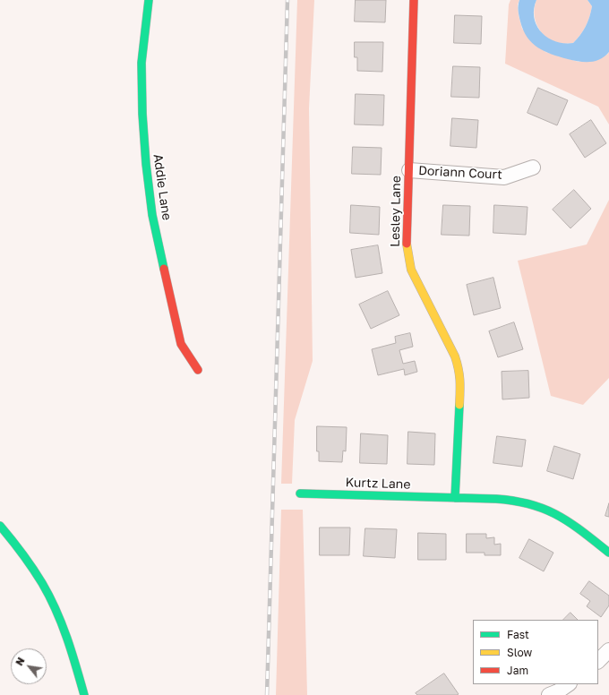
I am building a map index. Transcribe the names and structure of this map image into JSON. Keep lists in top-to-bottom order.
{
  "streets": {
    "street": [
      "Doriann Court",
      "Addie Lane",
      "Lesley Lane",
      "Kurtz Lane"
    ]
  },
  "crossings": [
    ["Doriann Court", "Lesley Lane"],
    ["Lesley Lane", "Kurtz Lane"]
  ],
  "legend": ["Fast", "Slow", "Jam"],
  "north": "top left"
}
